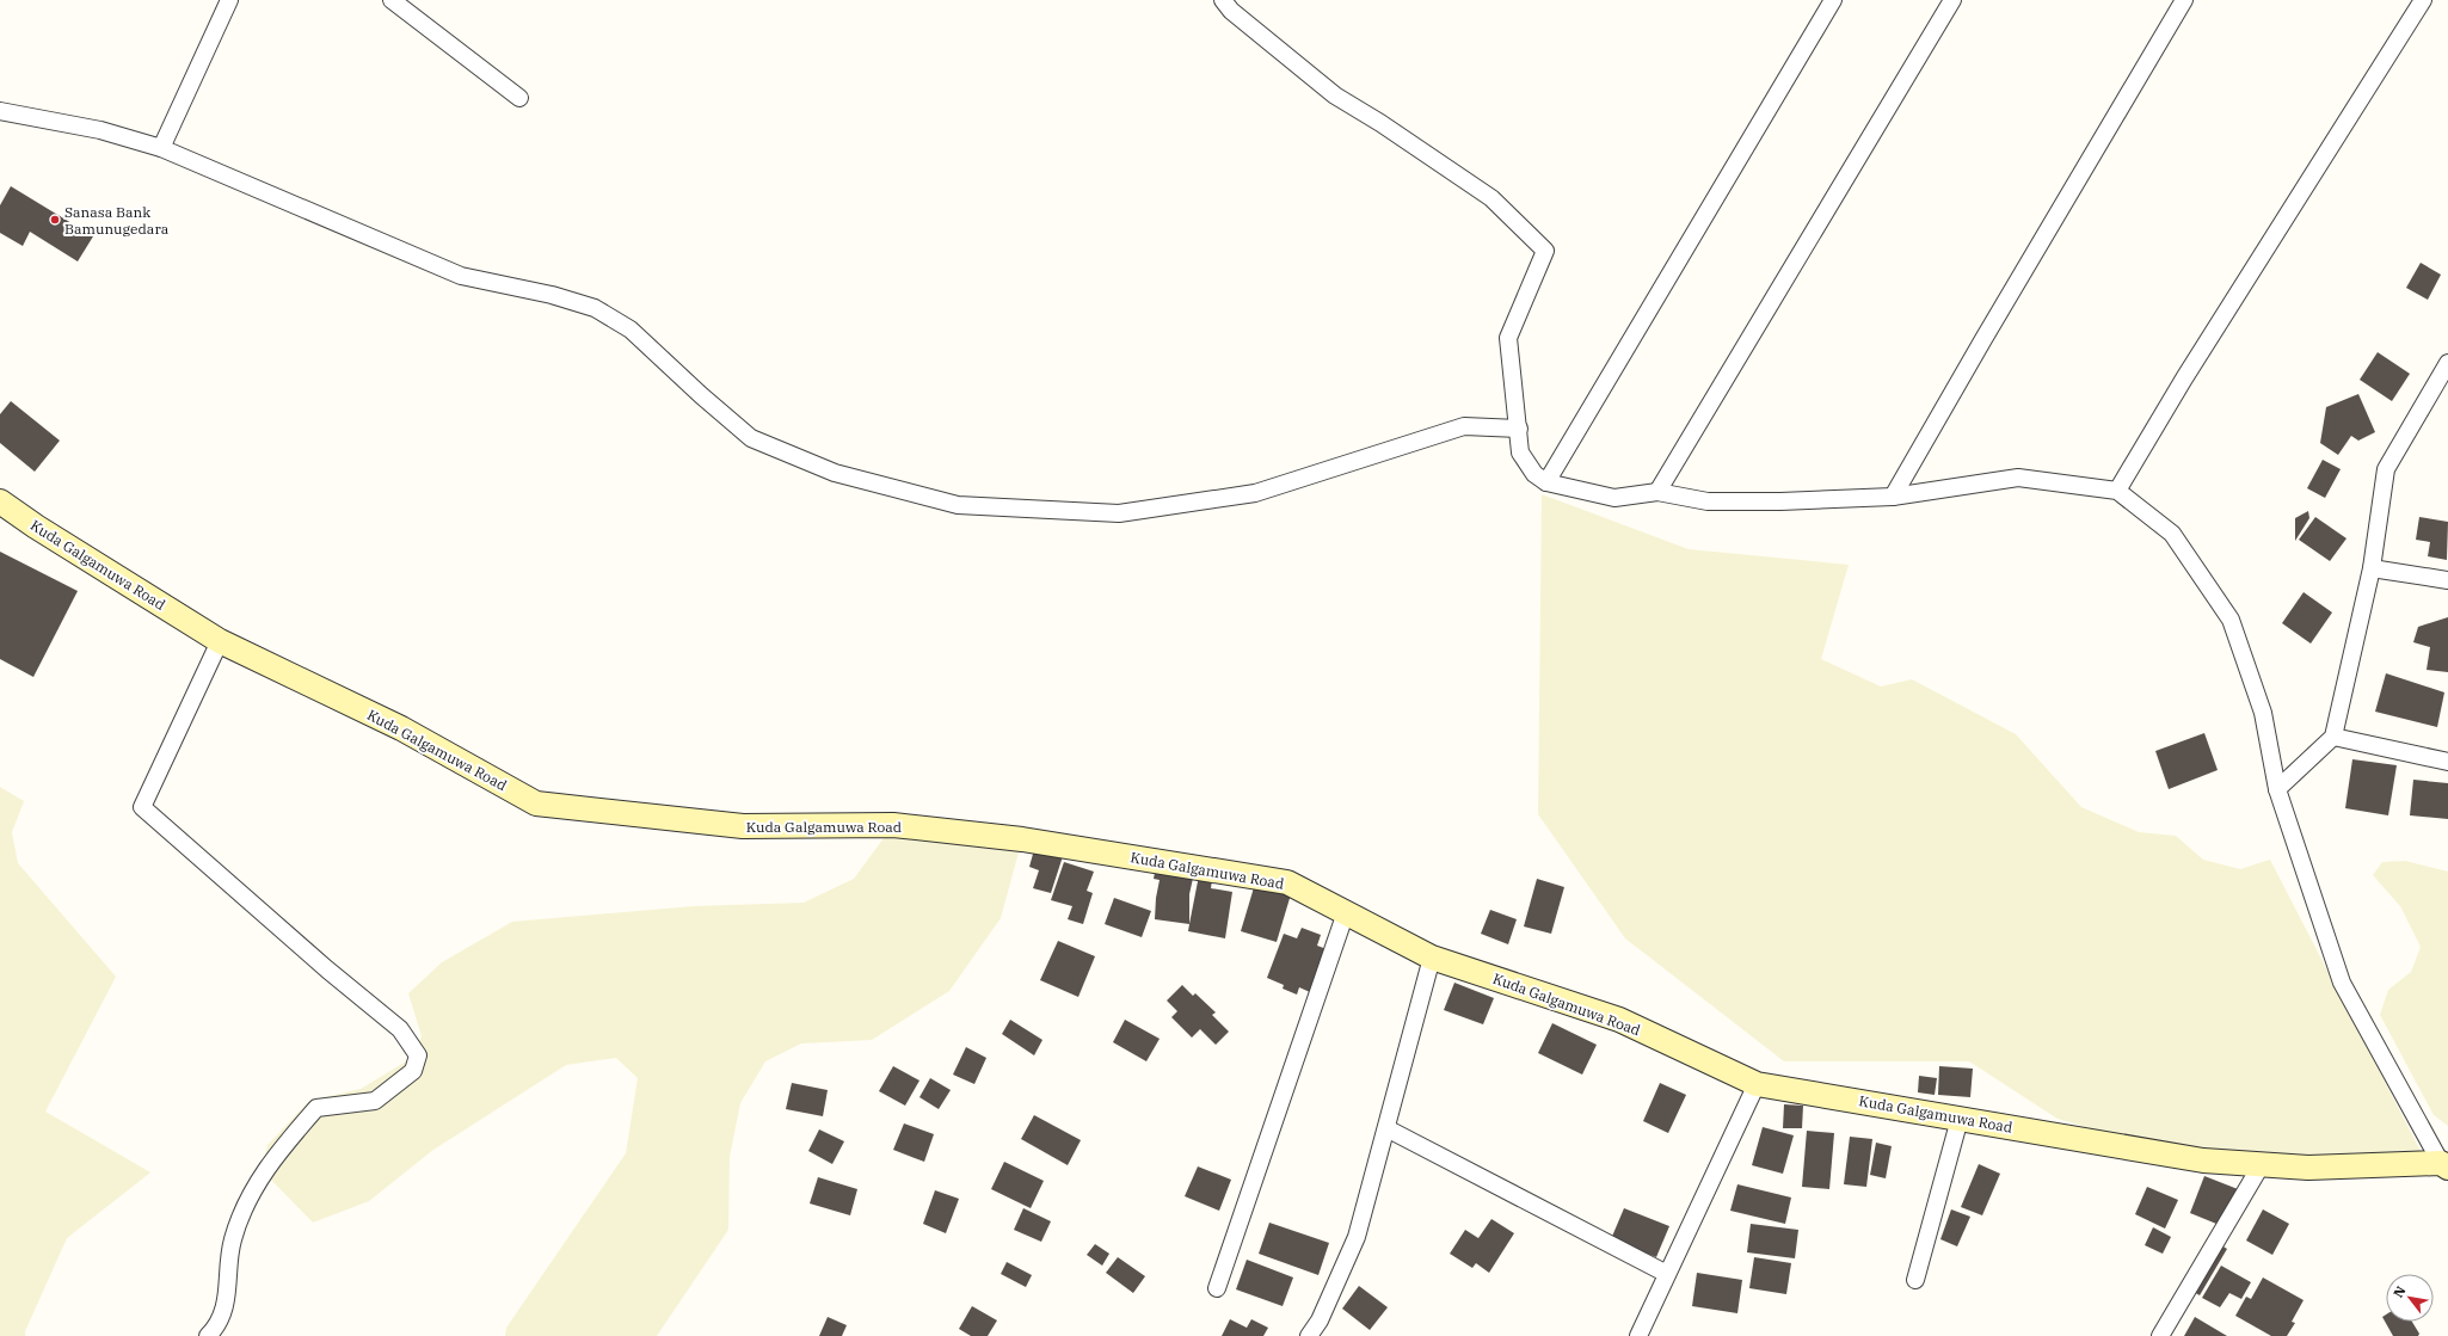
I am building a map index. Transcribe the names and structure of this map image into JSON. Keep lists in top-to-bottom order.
{
  "streets": {
    "street": ["Kuda Galgamuwa Road"]
  },
  "places": ["Sanasa Bank Bamunugedara"],
  "north": "top left"
}
